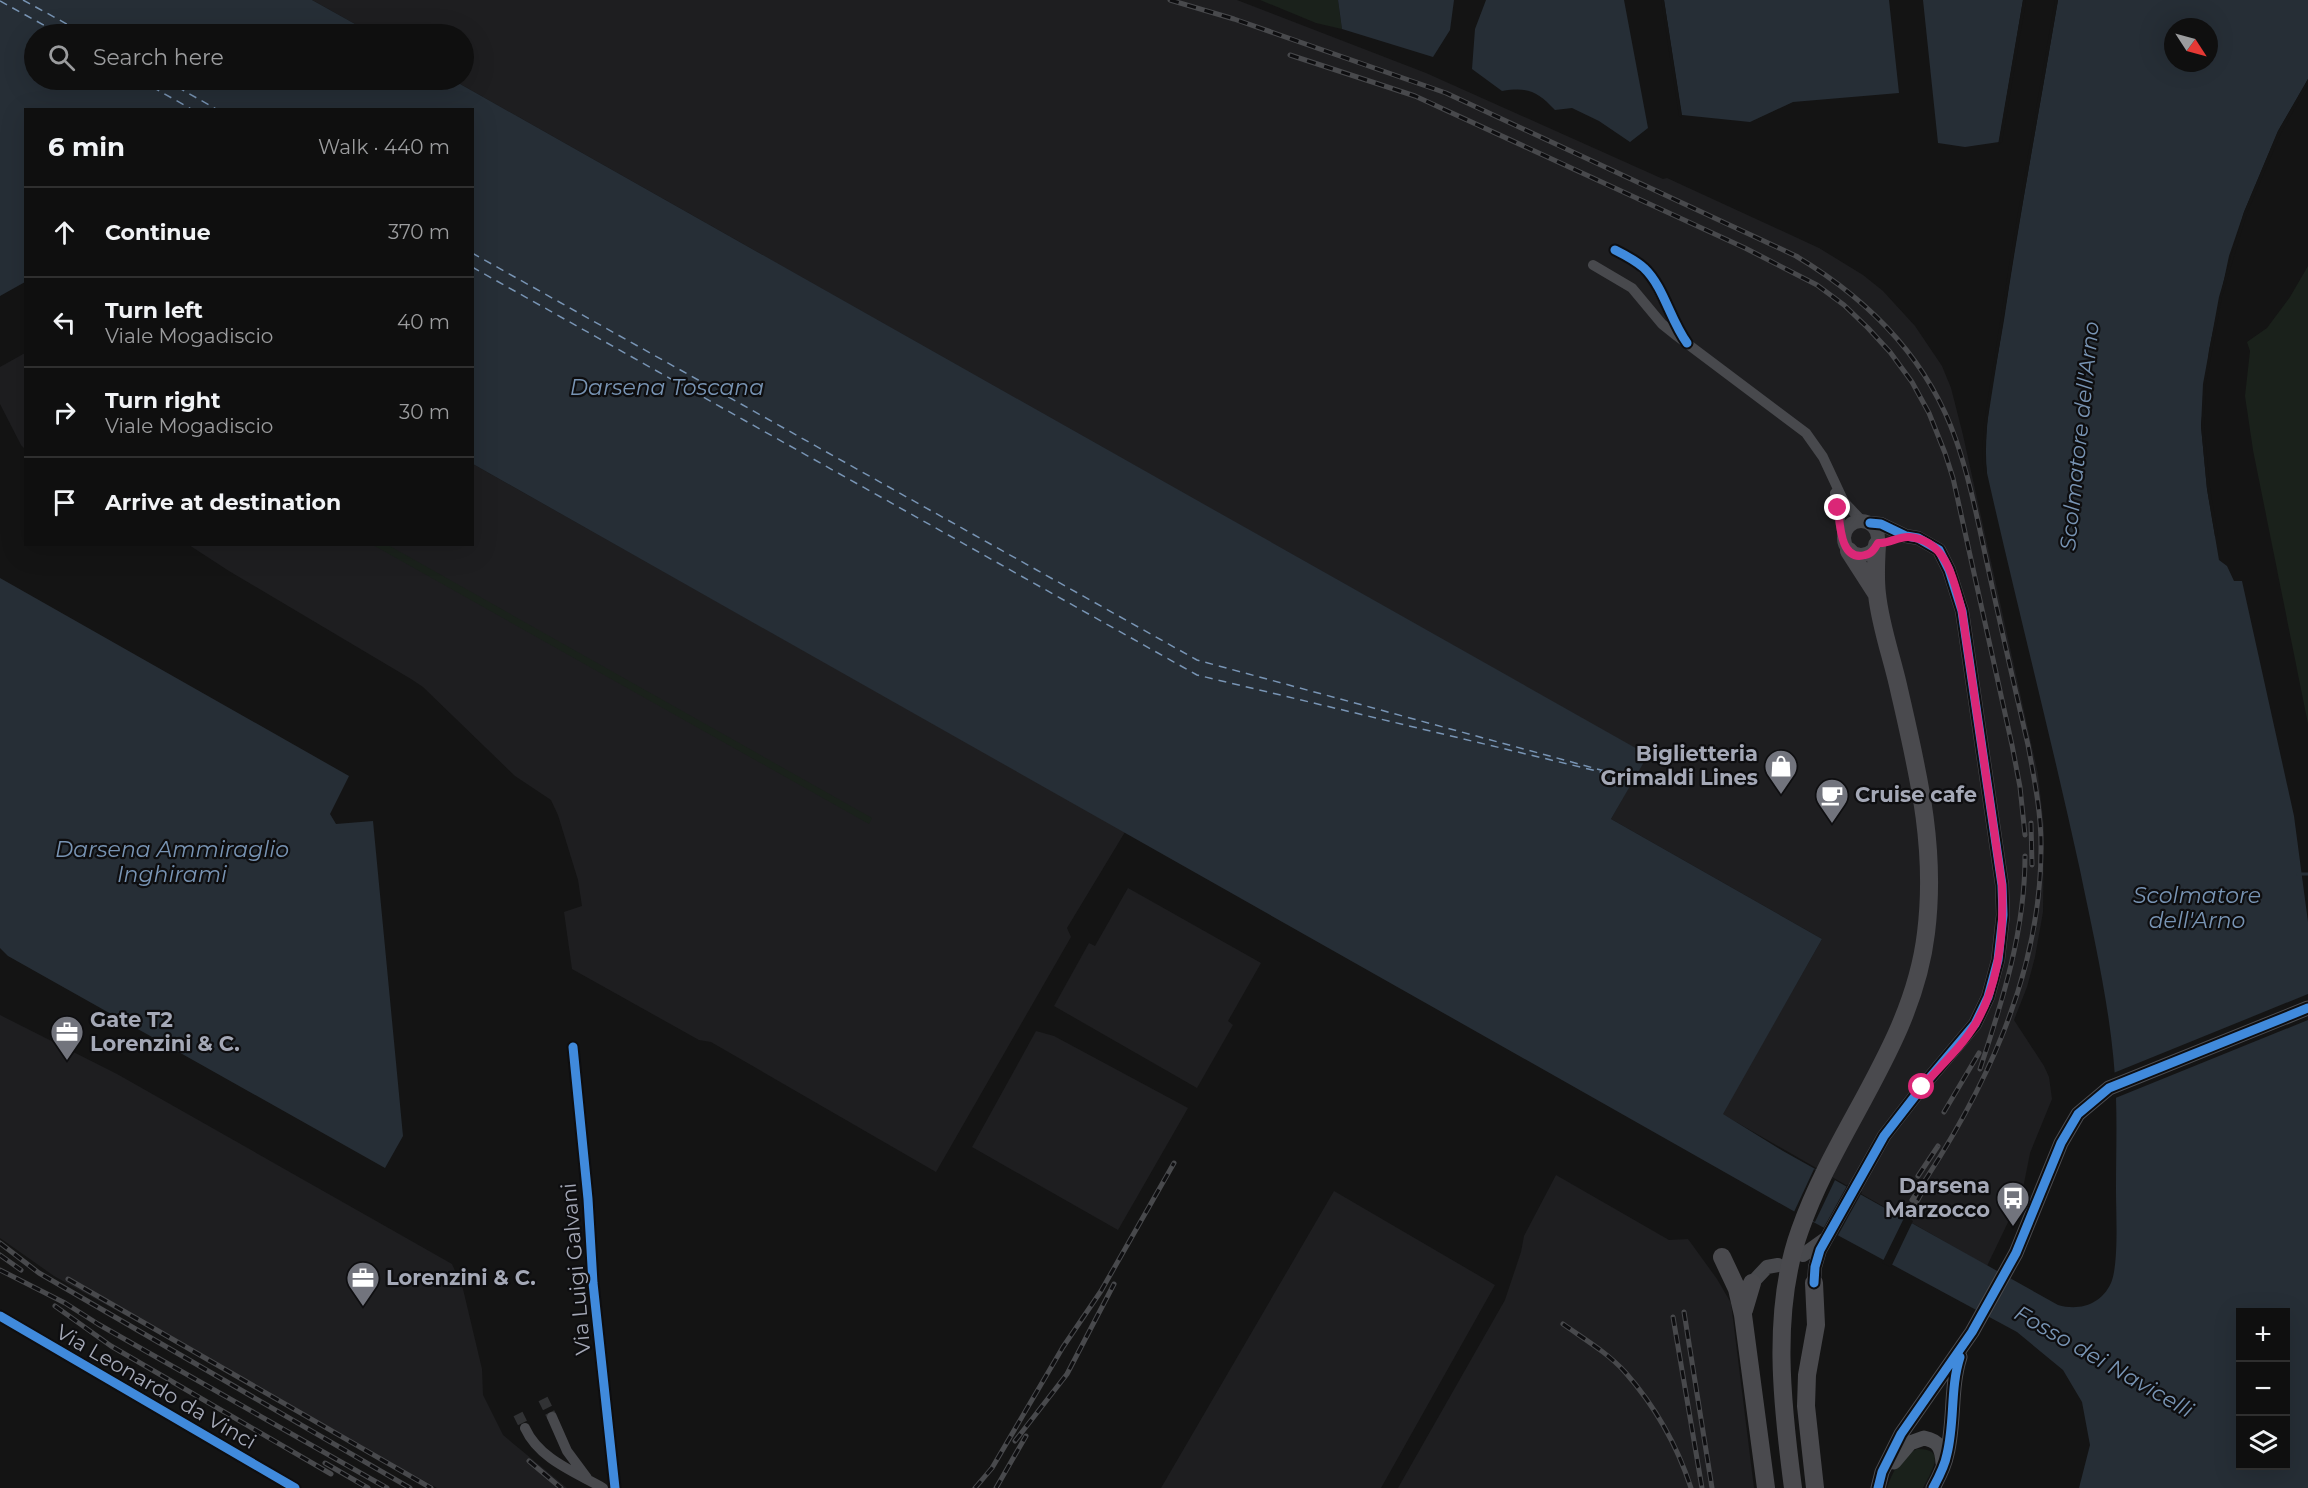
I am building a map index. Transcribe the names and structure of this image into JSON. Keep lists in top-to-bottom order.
{
  "streets": {
    "street": ["Via Luigi Galvani", "Via Leonardo da Vinci"]
  },
  "water": [
    "Darsena Toscana",
    "Scolmatore dell'Arno",
    "Darsena Ammiraglio Inghirami",
    "Fosso dei Navicelli"
  ],
  "places": {
    "shop": ["Biglietteria Grimaldi Lines"],
    "cafe": ["Cruise cafe"],
    "office": ["Gate T2 Lorenzini & C.", "Lorenzini & C."],
    "bus stop": ["Darsena Marzocco"]
  },
  "north": "bottom right",
  "page": {
    "search": "Search here",
    "heading": ["6 min", "Walk · 440 m"],
    "list": [
      ["Continue", "370 m"],
      ["Turn left", "Viale Mogadiscio", "40 m"],
      ["Turn right", "Viale Mogadiscio", "30 m"],
      "Arrive at destination"
    ],
    "map_buttons": ["+", "−"]
  }
}
